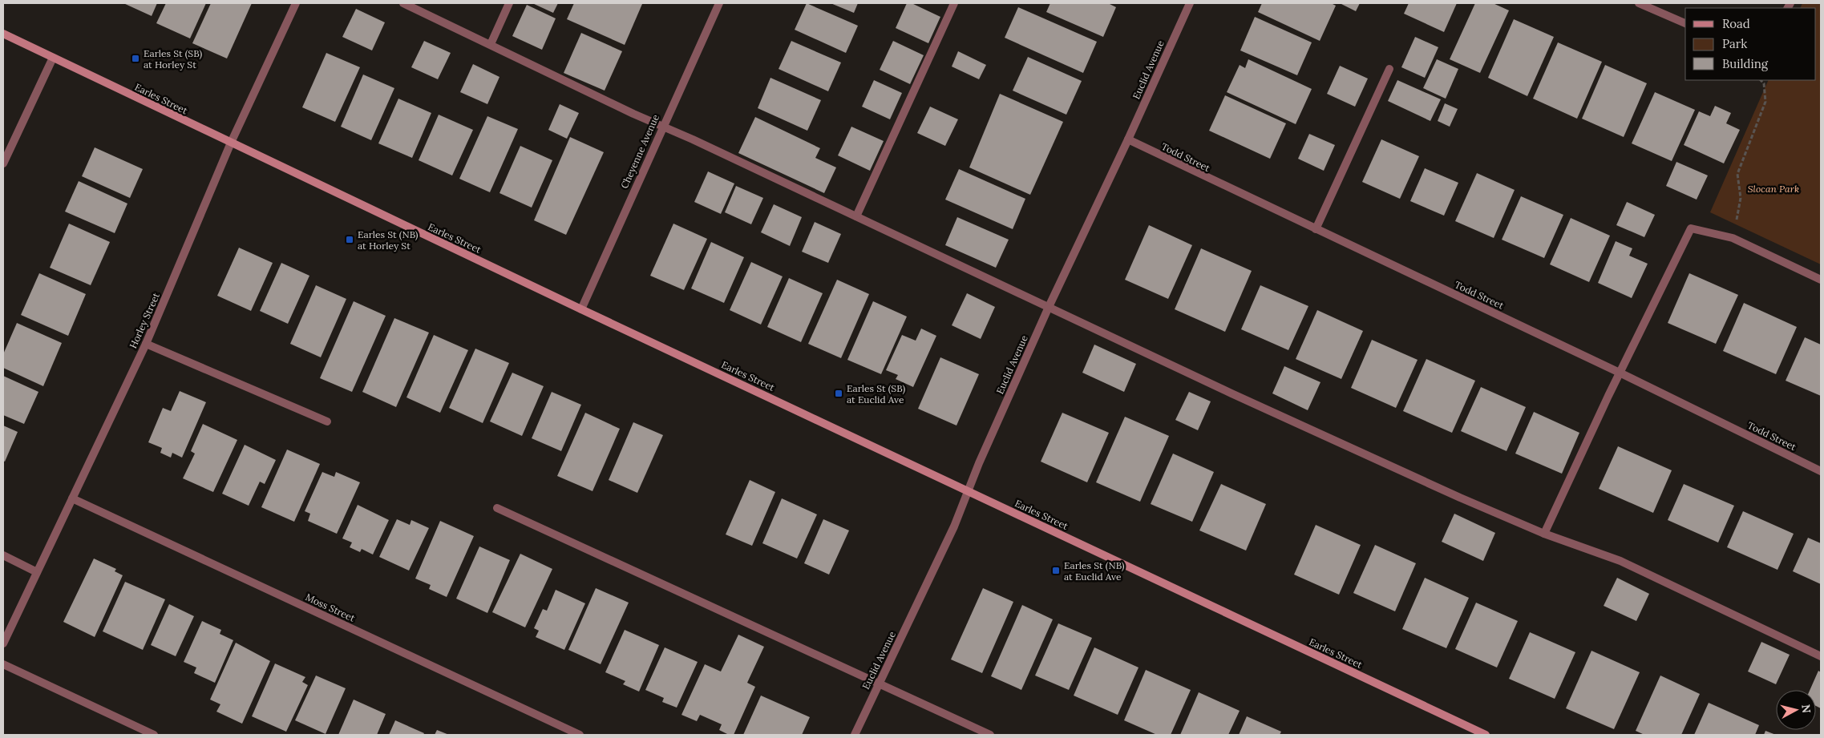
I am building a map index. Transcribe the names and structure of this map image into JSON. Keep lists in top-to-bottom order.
{
  "streets": {
    "street": [
      "Euclid Avenue",
      "Earles Street",
      "Cheyenne Avenue",
      "Todd Street",
      "Horley Street",
      "Moss Street"
    ]
  },
  "crossings": [
    ["Euclid Avenue", "Earles Street"],
    ["Euclid Avenue", "Todd Street"],
    ["Earles Street", "Cheyenne Avenue"],
    ["Earles Street", "Horley Street"],
    ["Horley Street", "Moss Street"]
  ],
  "parks": ["Slocan Park"],
  "places": {
    "transit": [
      "Earles St (SB) at Horley St",
      "Earles St (NB) at Horley St",
      "Earles St (SB) at Euclid Ave",
      "Earles St (NB) at Euclid Ave"
    ]
  },
  "legend": ["Road", "Park", "Building"],
  "north": "right"
}
